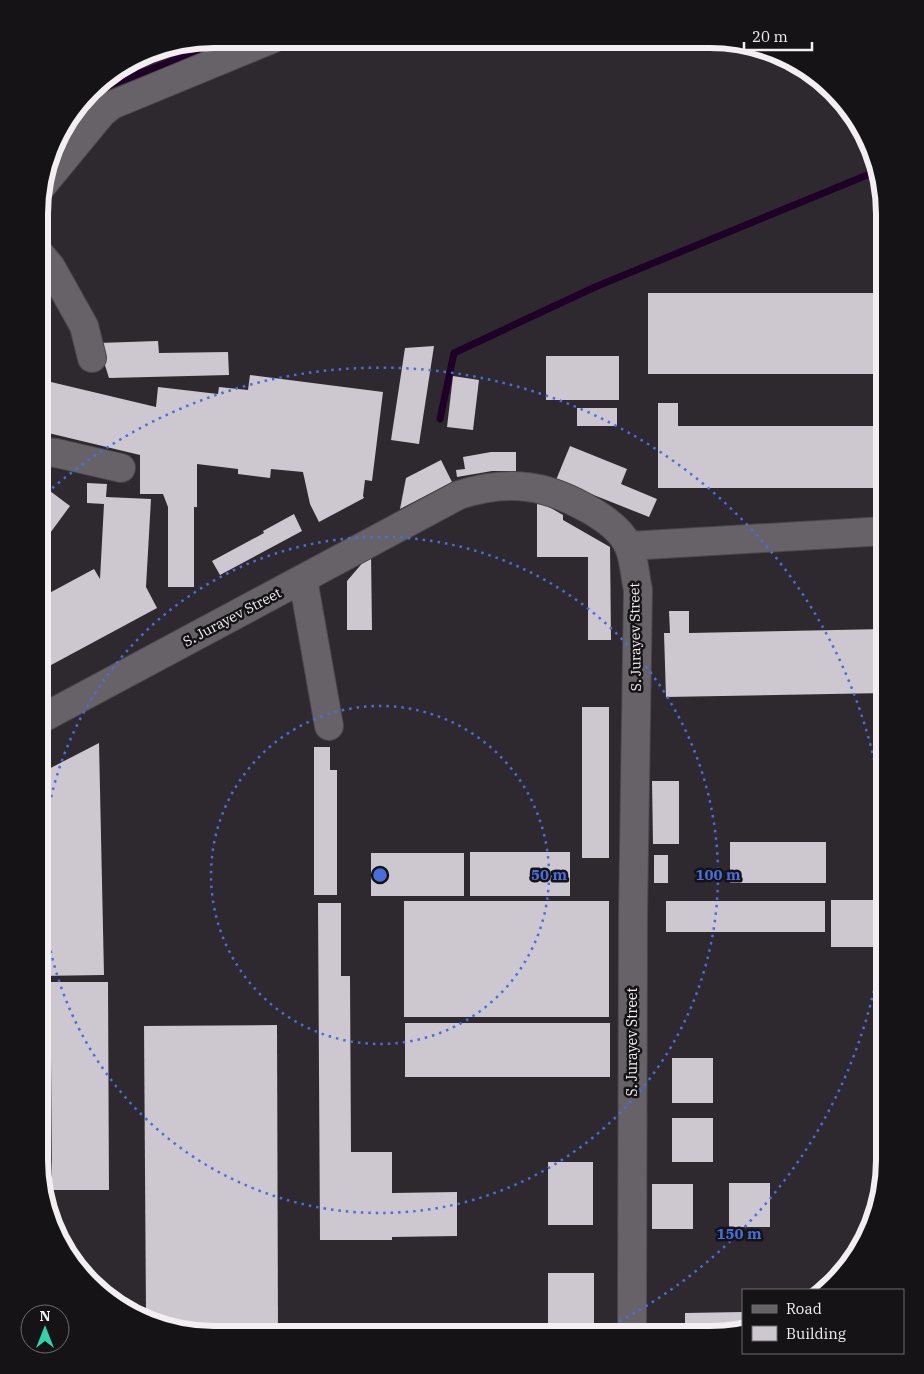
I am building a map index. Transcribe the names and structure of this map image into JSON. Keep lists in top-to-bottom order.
{
  "streets": {
    "street": ["S. Jurayev Street"]
  },
  "legend": ["Road", "Building"],
  "scale_bar": "20 m",
  "north": "top",
  "rings": ["50 m", "100 m", "150 m"]
}
